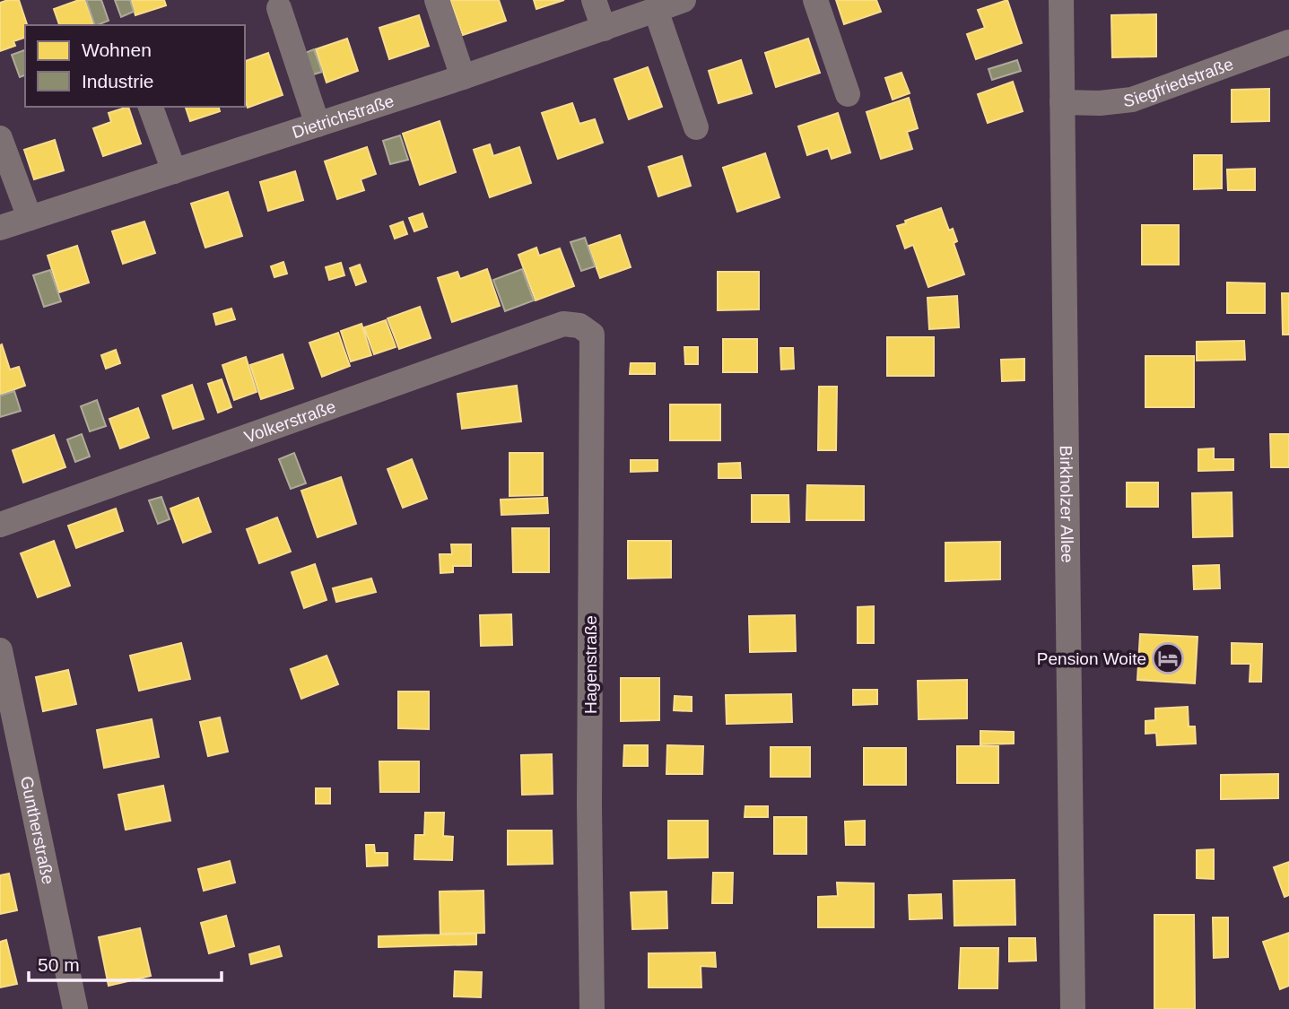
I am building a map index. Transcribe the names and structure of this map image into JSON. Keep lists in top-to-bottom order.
{
  "streets": {
    "street": [
      "Siegfriedstraße",
      "Dietrichstraße",
      "Volkerstraße",
      "Birkholzer Allee",
      "Hagenstraße",
      "Guntherstraße"
    ]
  },
  "crossings": [
    ["Siegfriedstraße", "Birkholzer Allee"],
    ["Volkerstraße", "Hagenstraße"]
  ],
  "places": {
    "hotel": ["Pension Woite"]
  },
  "legend": ["Wohnen", "Industrie"],
  "scale_bar": "50 m"
}
